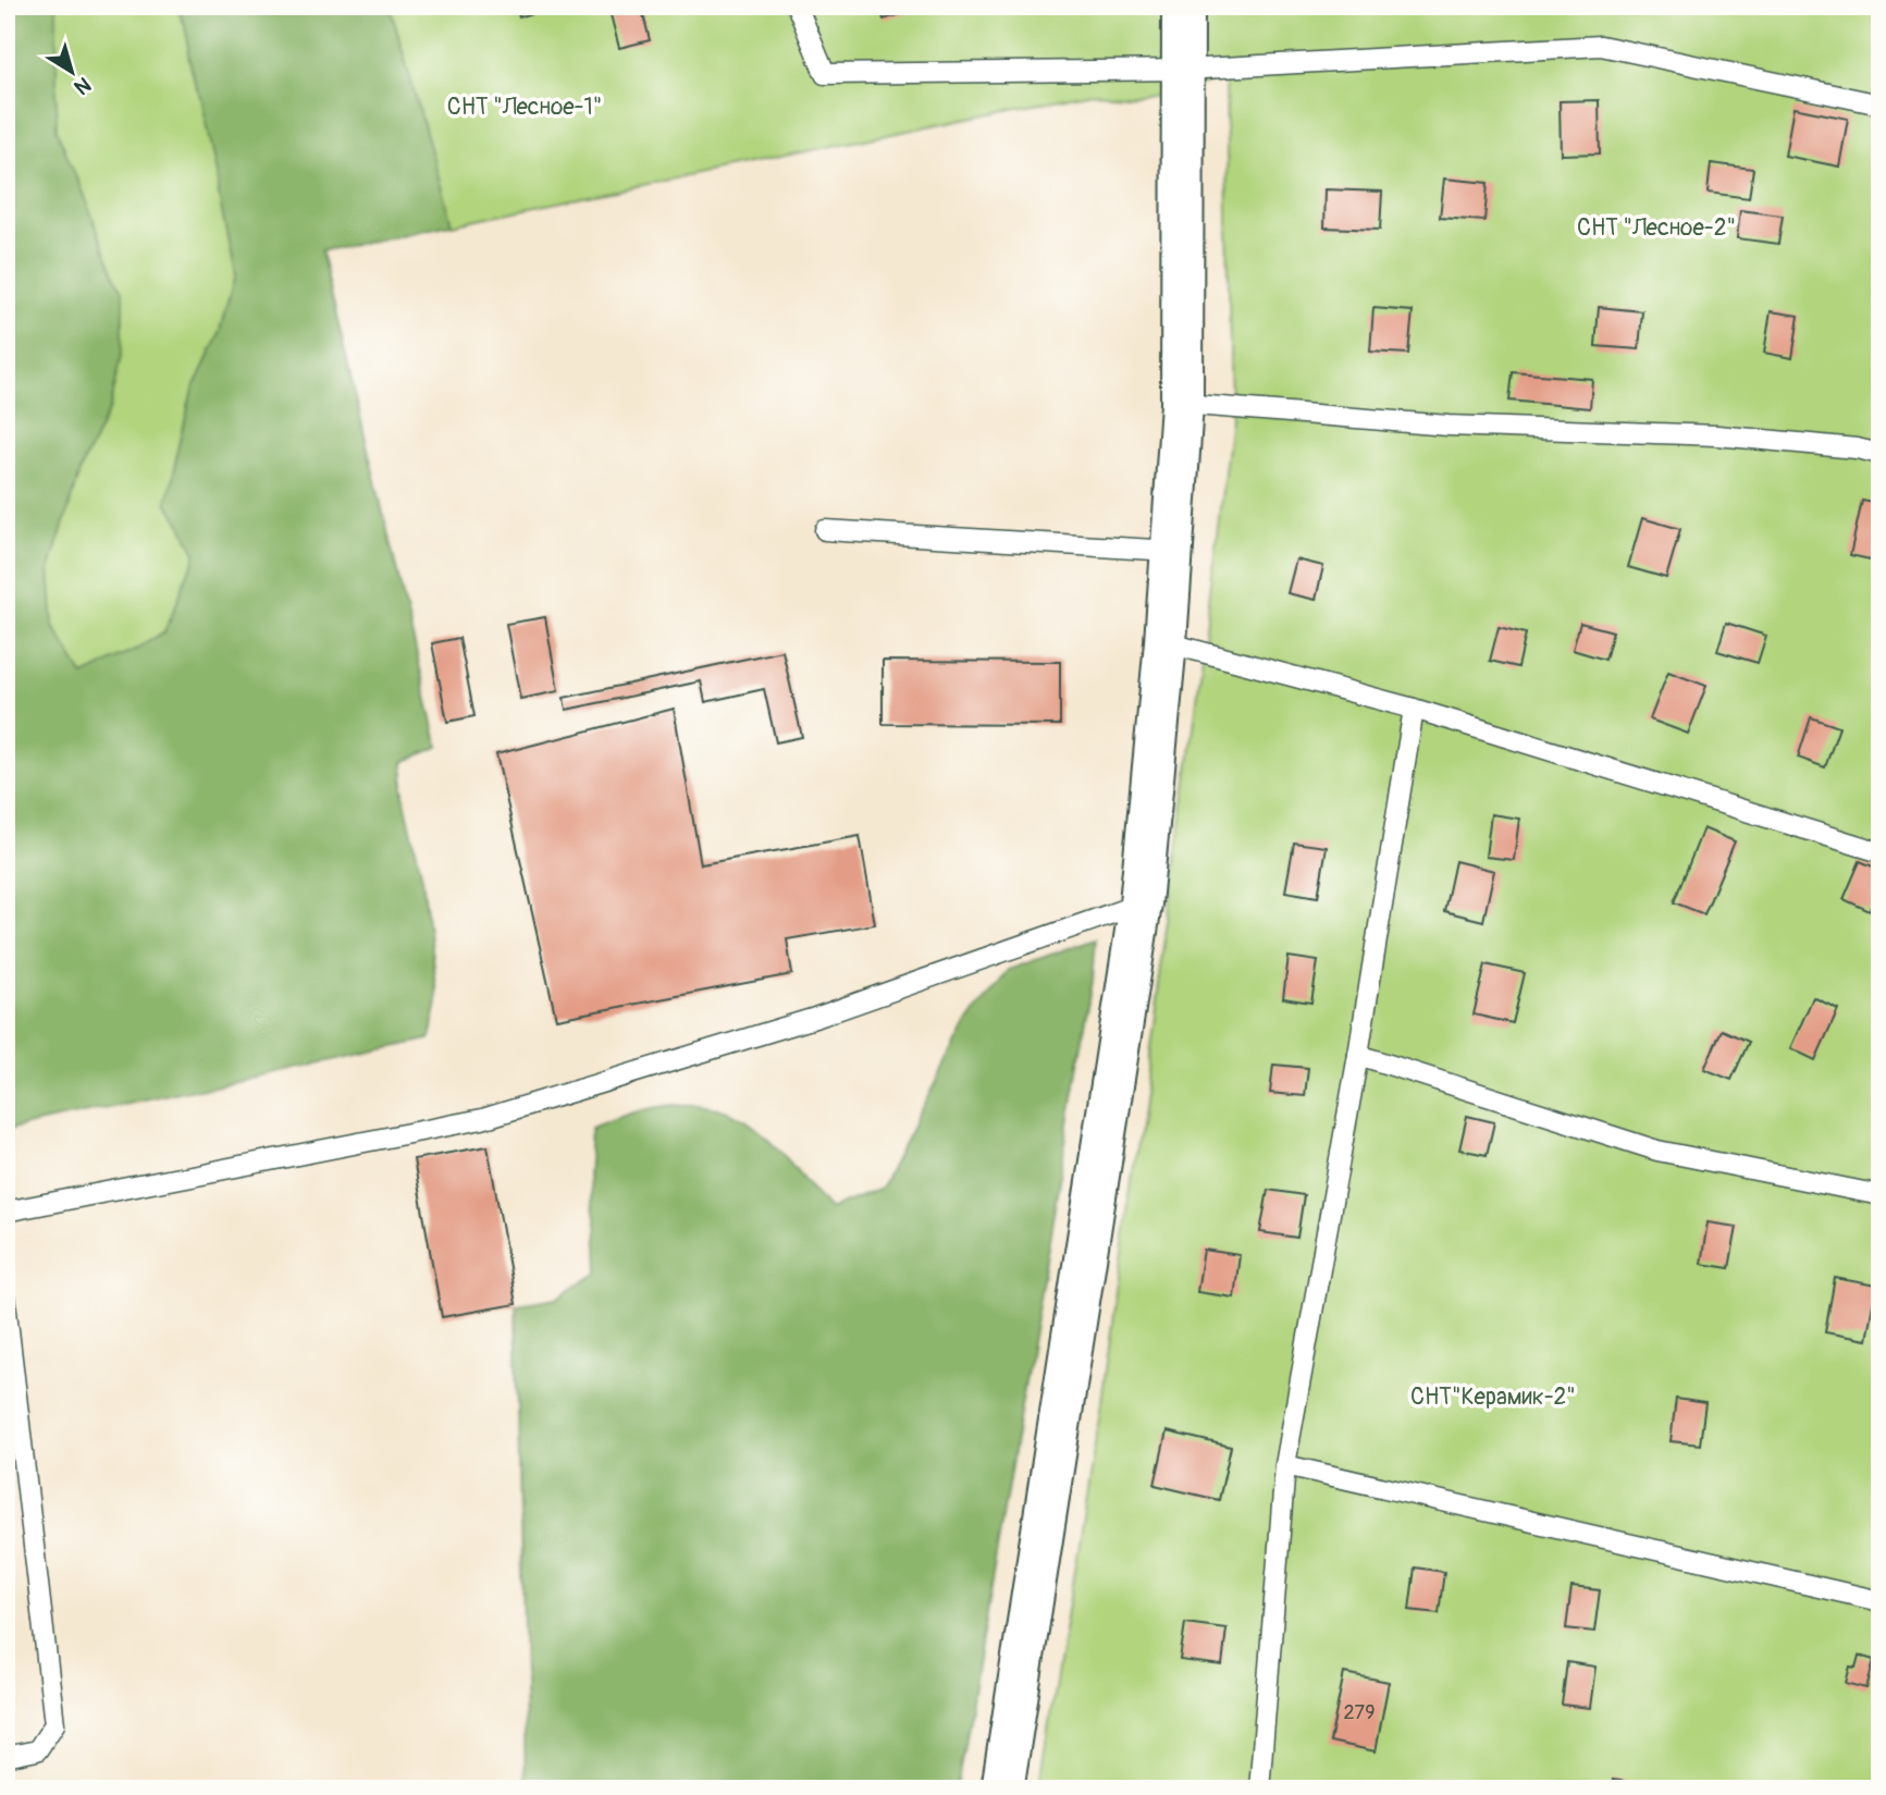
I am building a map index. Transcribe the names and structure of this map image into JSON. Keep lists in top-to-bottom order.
{
  "parks": ["СНТ \"Лесное-1\"", "СНТ \"Лесное-2\"", "СНТ\"Керамик-2\""],
  "house_numbers": ["279"],
  "north": "bottom right"
}
